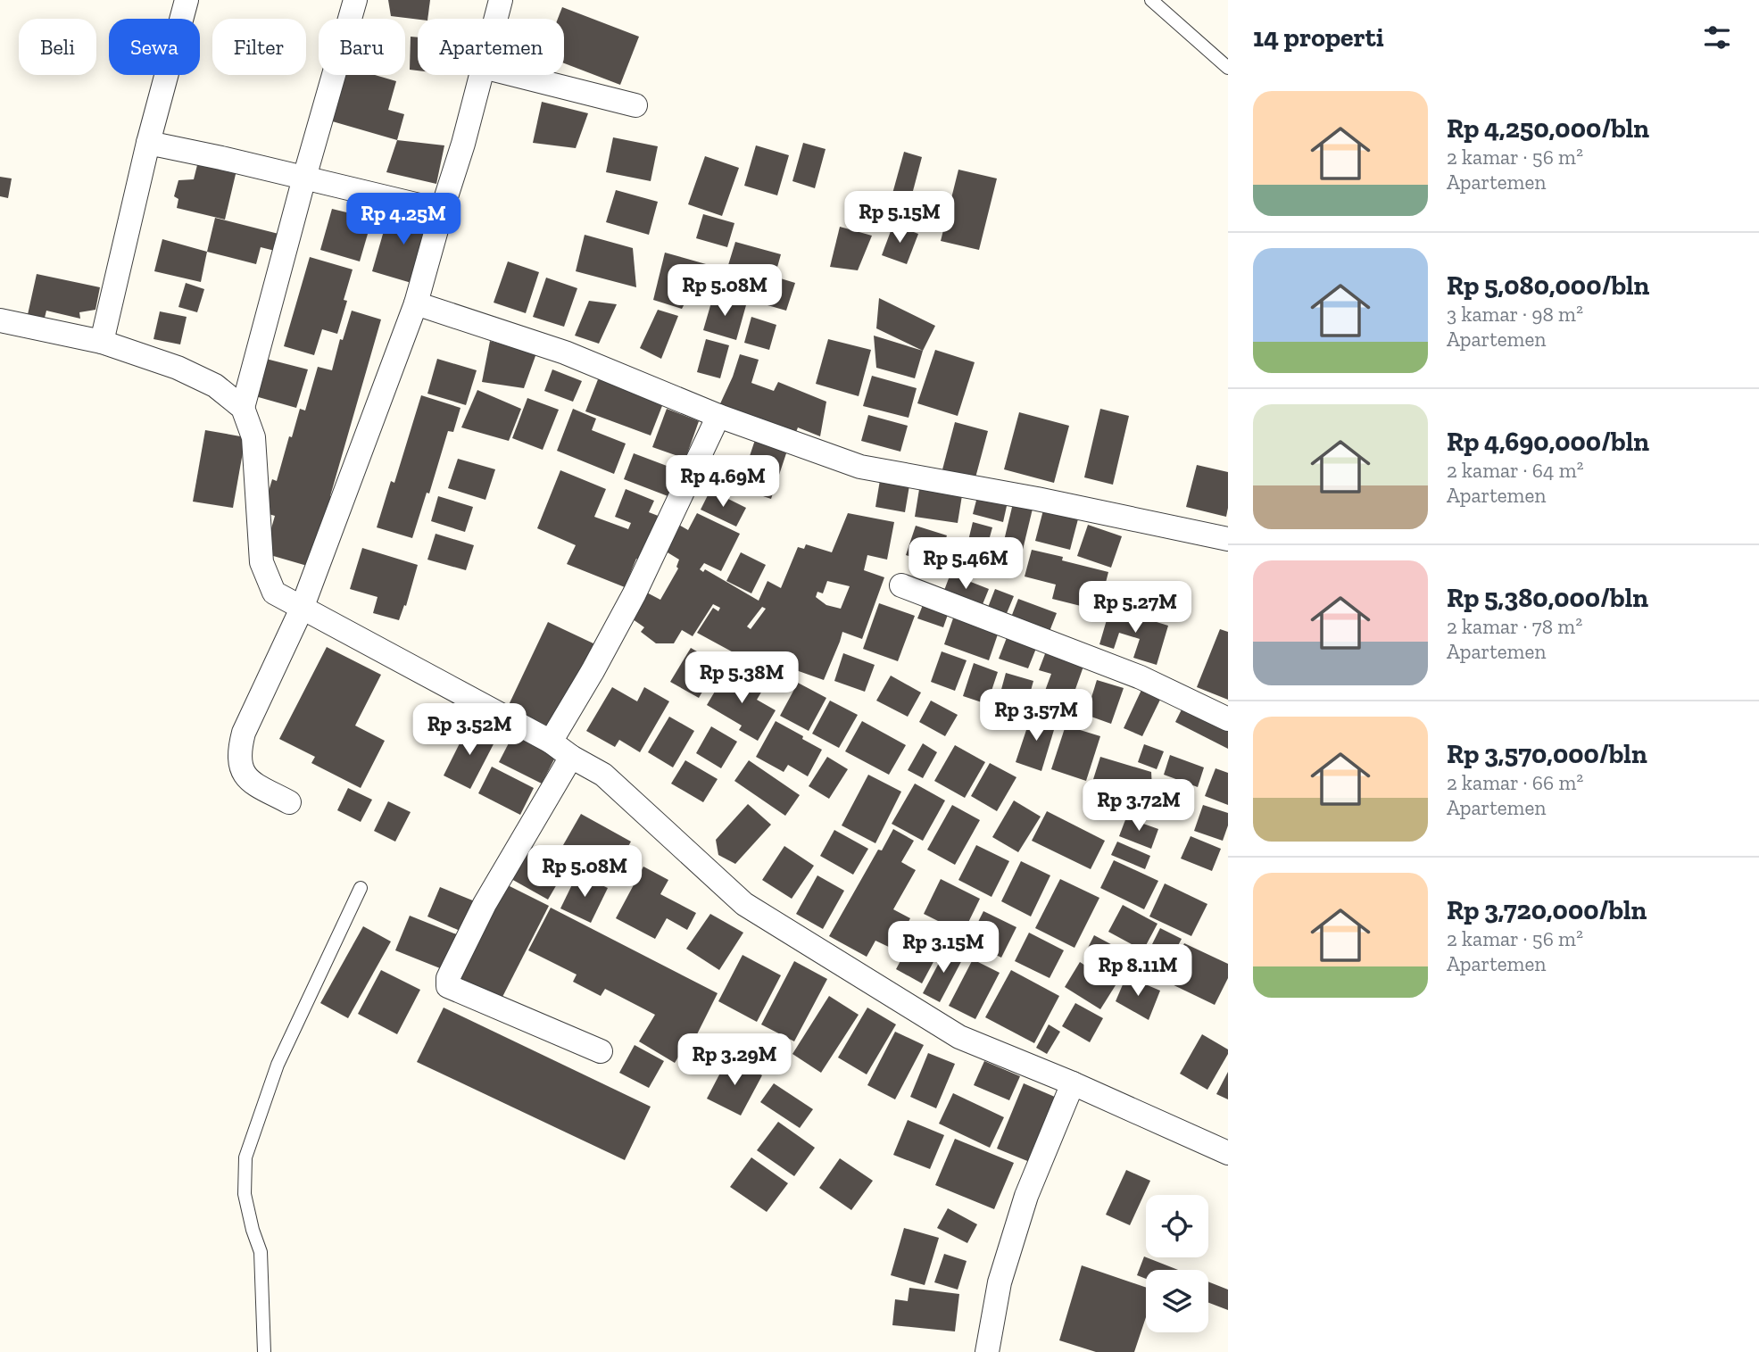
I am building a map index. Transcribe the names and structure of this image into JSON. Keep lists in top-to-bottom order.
{
  "page": {
    "heading": "14 properti",
    "chip": [
      "Beli",
      "Sewa",
      "Filter",
      "Baru",
      "Apartemen"
    ],
    "list": [
      {
        "name": "Rp 4,250,000/bln",
        "note": "2 kamar · 56 m² · Apartemen"
      },
      {
        "name": "Rp 5,080,000/bln",
        "note": "3 kamar · 98 m² · Apartemen"
      },
      {
        "name": "Rp 4,690,000/bln",
        "note": "2 kamar · 64 m² · Apartemen"
      },
      {
        "name": "Rp 5,380,000/bln",
        "note": "2 kamar · 78 m² · Apartemen"
      },
      {
        "name": "Rp 3,570,000/bln",
        "note": "2 kamar · 66 m² · Apartemen"
      },
      {
        "name": "Rp 3,720,000/bln",
        "note": "2 kamar · 56 m² · Apartemen"
      }
    ],
    "price": [
      "Rp 5.15M",
      "Rp 4.25M",
      "Rp 5.08M",
      "Rp 4.69M",
      "Rp 5.46M",
      "Rp 5.27M",
      "Rp 5.38M",
      "Rp 3.57M",
      "Rp 3.52M",
      "Rp 3.72M",
      "Rp 5.08M",
      "Rp 3.15M",
      "Rp 8.11M",
      "Rp 3.29M"
    ]
  }
}
